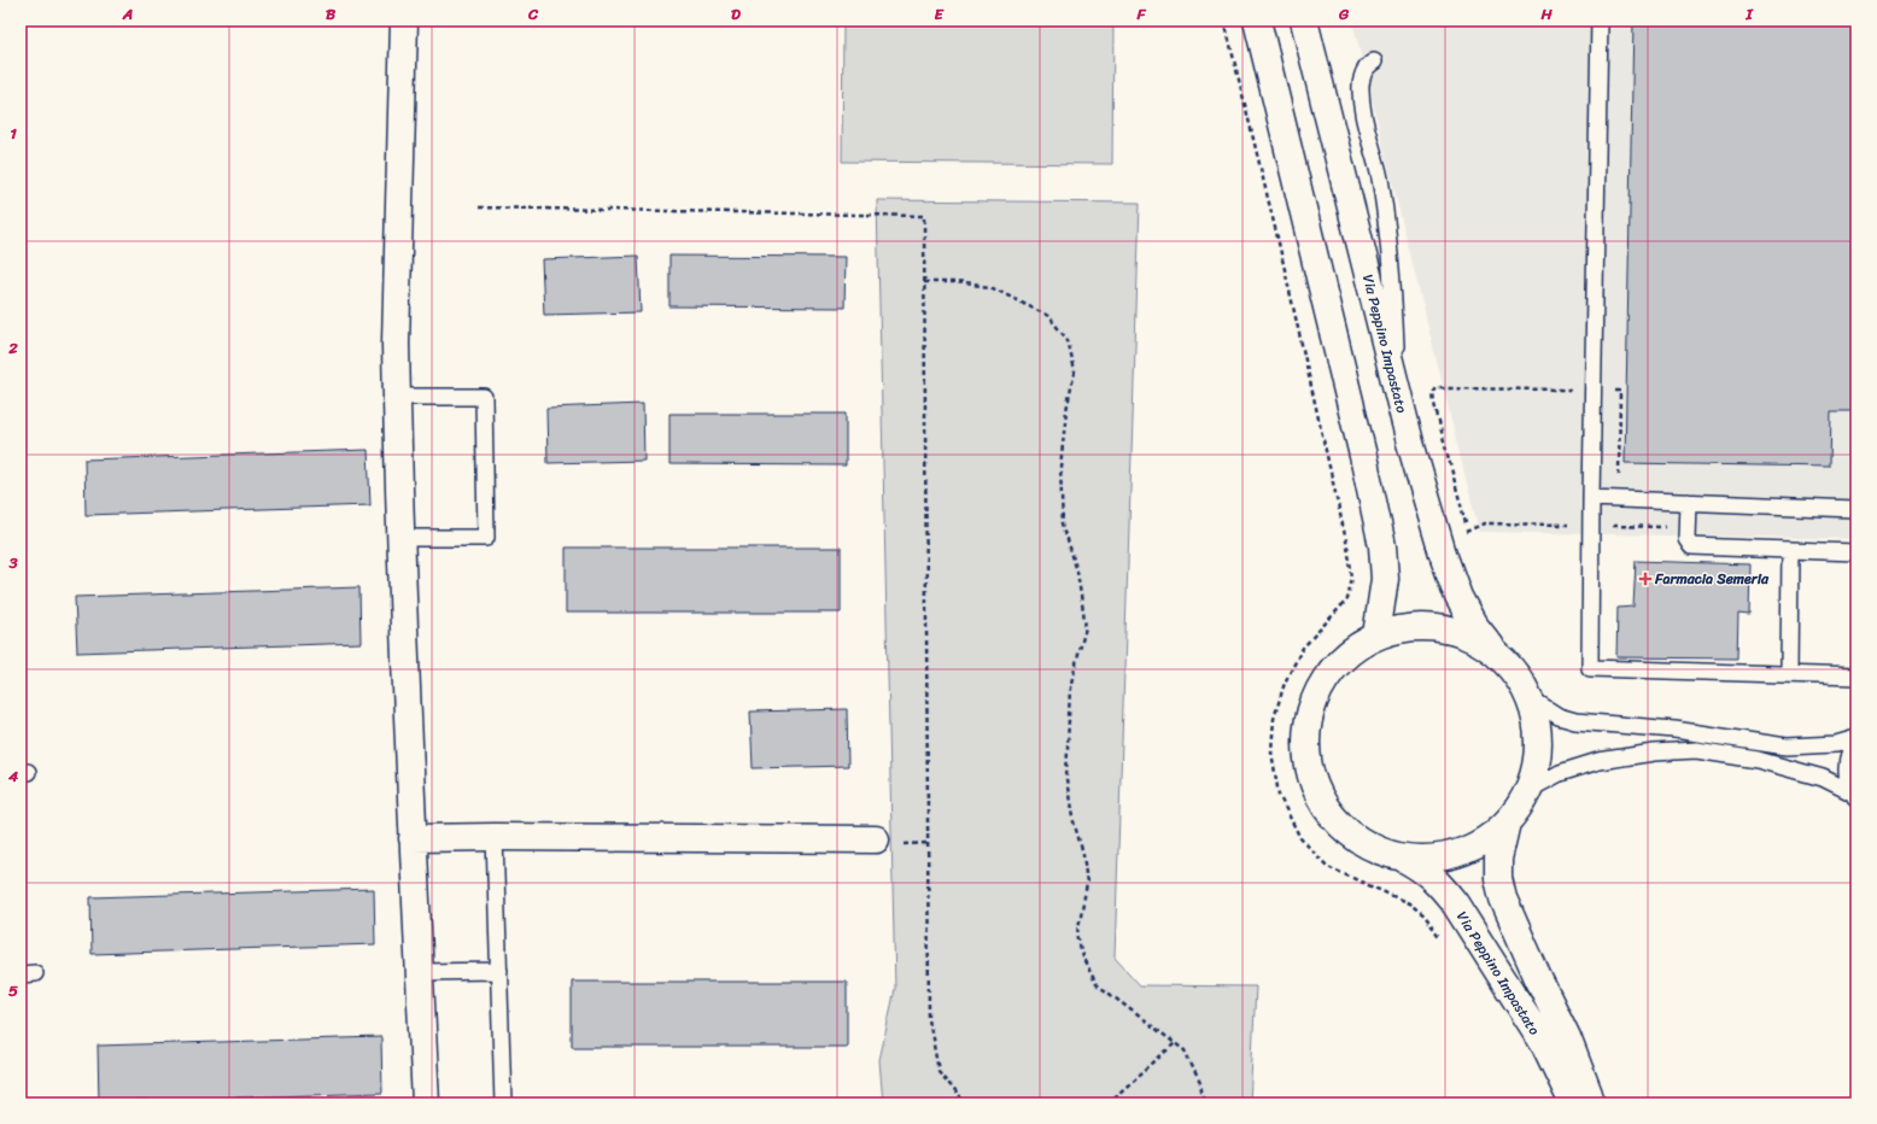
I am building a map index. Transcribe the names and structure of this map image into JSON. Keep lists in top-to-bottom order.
{
  "streets": {
    "street": ["Via Peppino Impastato"]
  },
  "places": {
    "health": ["Farmacia Semeria"]
  },
  "grid": {
    "columns": [
      "A",
      "B",
      "C",
      "D",
      "E",
      "F",
      "G",
      "H",
      "I"
    ],
    "rows": [
      "1",
      "2",
      "3",
      "4",
      "5"
    ]
  }
}
